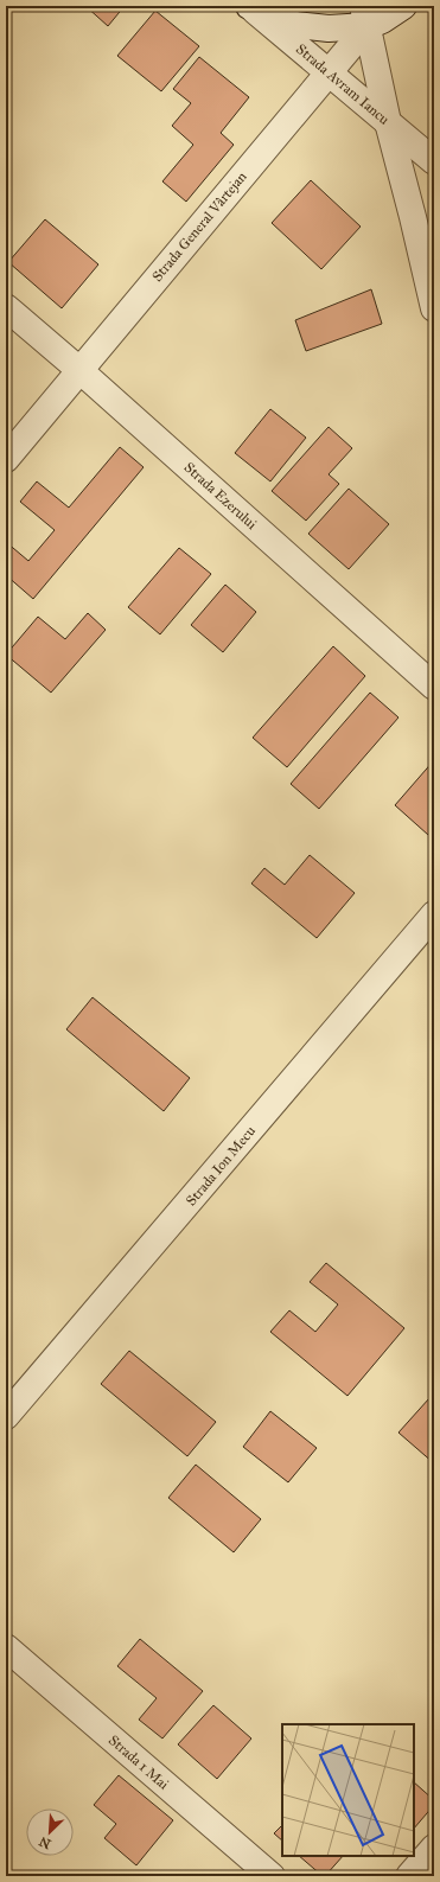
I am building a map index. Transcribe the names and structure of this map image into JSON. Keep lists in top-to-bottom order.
{
  "streets": {
    "street": [
      "Strada Avram Iancu",
      "Strada General Vârtejan",
      "Strada Ezerului",
      "Strada Ion Mecu",
      "Strada 1 Mai"
    ]
  },
  "crossings": [
    ["Strada Avram Iancu", "Strada General Vârtejan"],
    ["Strada General Vârtejan", "Strada Ezerului"]
  ],
  "north": "bottom left"
}
